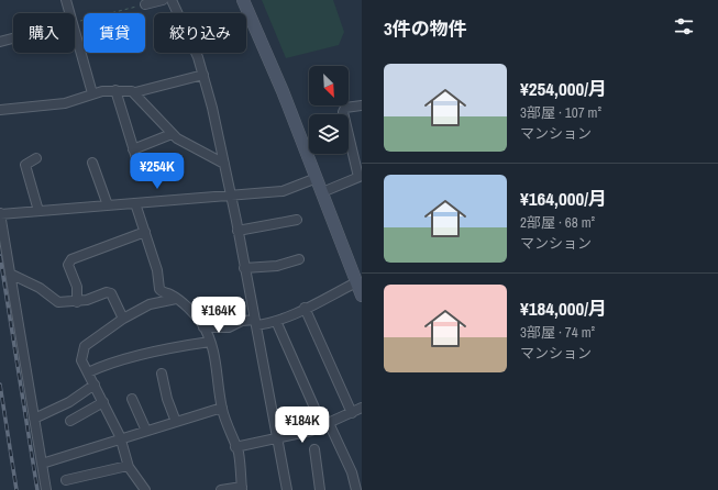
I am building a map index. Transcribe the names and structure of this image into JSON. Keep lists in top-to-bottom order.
{
  "north": "bottom right",
  "page": {
    "heading": "3件の物件",
    "chip": ["購入", "賃貸", "絞り込み"],
    "list": [
      {
        "name": "¥254,000/月",
        "note": "3部屋 · 107 m² · マンション"
      },
      {
        "name": "¥164,000/月",
        "note": "2部屋 · 68 m² · マンション"
      },
      {
        "name": "¥184,000/月",
        "note": "3部屋 · 74 m² · マンション"
      }
    ],
    "price": ["¥254K", "¥164K", "¥184K"]
  }
}
